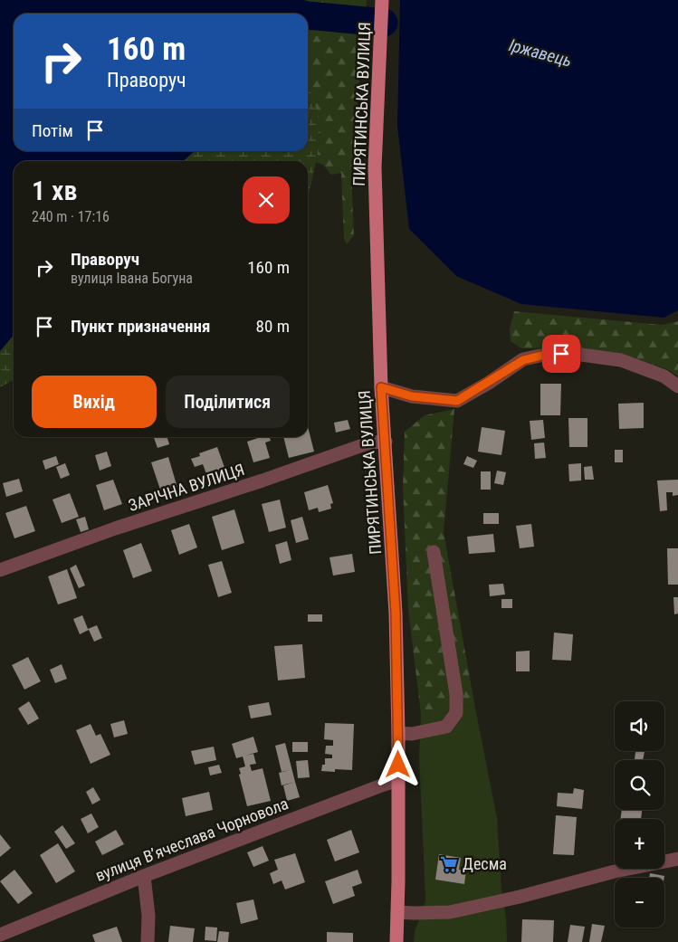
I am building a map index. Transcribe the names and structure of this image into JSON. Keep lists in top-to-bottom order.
{
  "streets": {
    "main road": ["ПИРЯТИНСЬКА ВУЛИЦЯ"],
    "street": ["ЗАРІЧНА ВУЛИЦЯ", "вулиця Вʼячеслава Чорновола"]
  },
  "crossings": [
    ["ПИРЯТИНСЬКА ВУЛИЦЯ", "ЗАРІЧНА ВУЛИЦЯ"],
    ["ПИРЯТИНСЬКА ВУЛИЦЯ", "вулиця Вʼячеслава Чорновола"]
  ],
  "water": ["Іржавець"],
  "places": {
    "supermarket": ["Десма"]
  },
  "page": {
    "turn": ["160 m", "Праворуч"],
    "then": "Потім",
    "heading": ["1 хв", "240 m · 17:16"],
    "list": [
      {
        "name": "Праворуч",
        "note": "вулиця Івана Богуна",
        "value": "160 m"
      },
      {
        "name": "Пункт призначення",
        "value": "80 m"
      }
    ],
    "buttons": ["Вихід", "Поділитися"],
    "map_buttons": ["+", "−"]
  }
}
